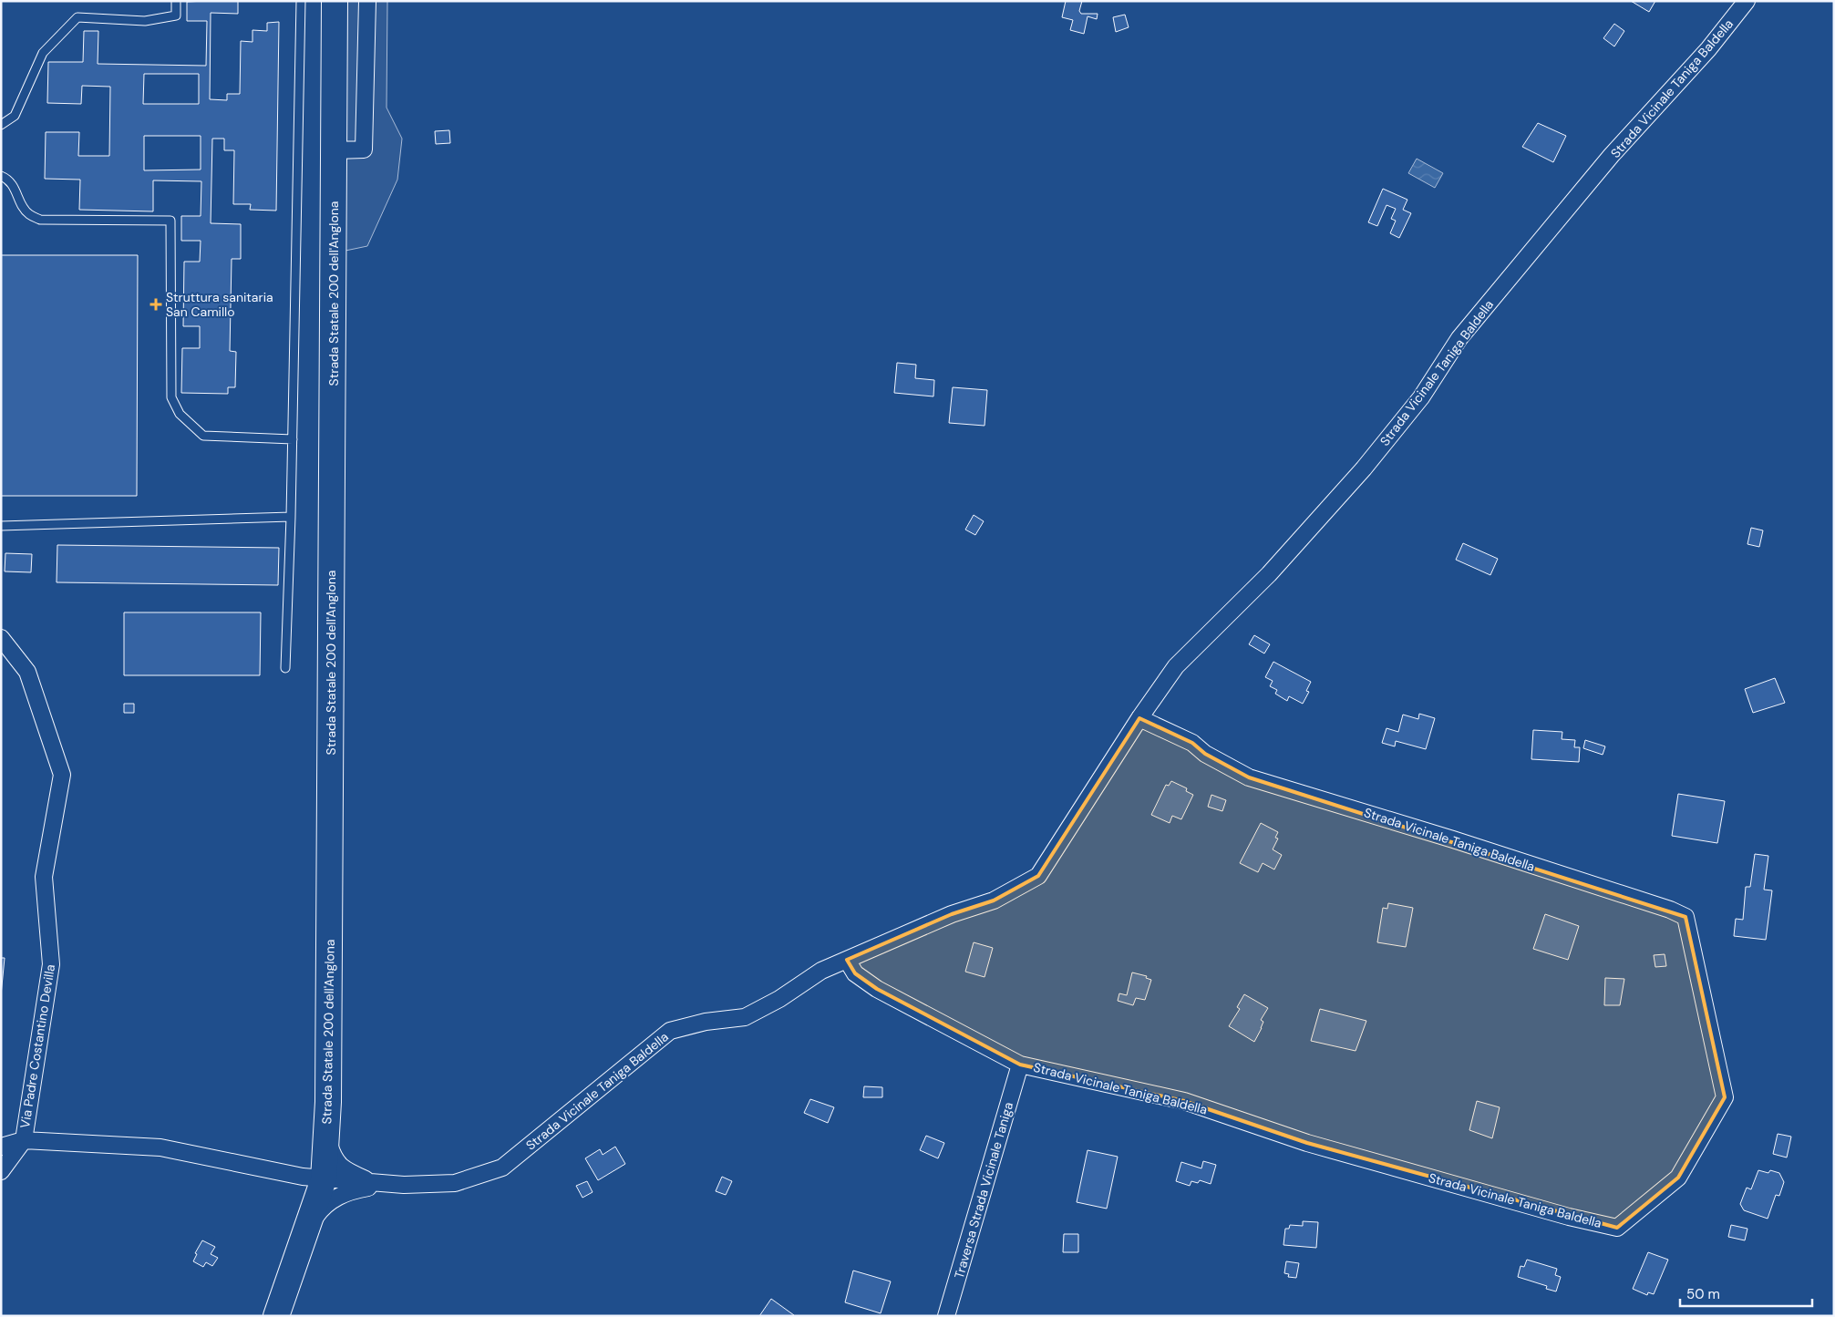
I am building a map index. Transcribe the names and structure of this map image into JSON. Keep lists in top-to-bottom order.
{
  "streets": {
    "main road": ["Strada Statale 200 dell'Anglona"],
    "street": ["Strada Vicinale Taniga Baldella", "Via Padre Costantino Devilla", "Traversa Strada Vicinale Taniga"]
  },
  "crossings": [
    ["Strada Vicinale Taniga Baldella", "Strada Statale 200 dell'Anglona"],
    ["Strada Vicinale Taniga Baldella", "Via Padre Costantino Devilla"],
    ["Strada Vicinale Taniga Baldella", "Traversa Strada Vicinale Taniga"],
    ["Strada Statale 200 dell'Anglona", "Via Padre Costantino Devilla"]
  ],
  "places": {
    "health": ["Struttura sanitaria San Camillo"]
  },
  "scale_bar": "50 m"
}
